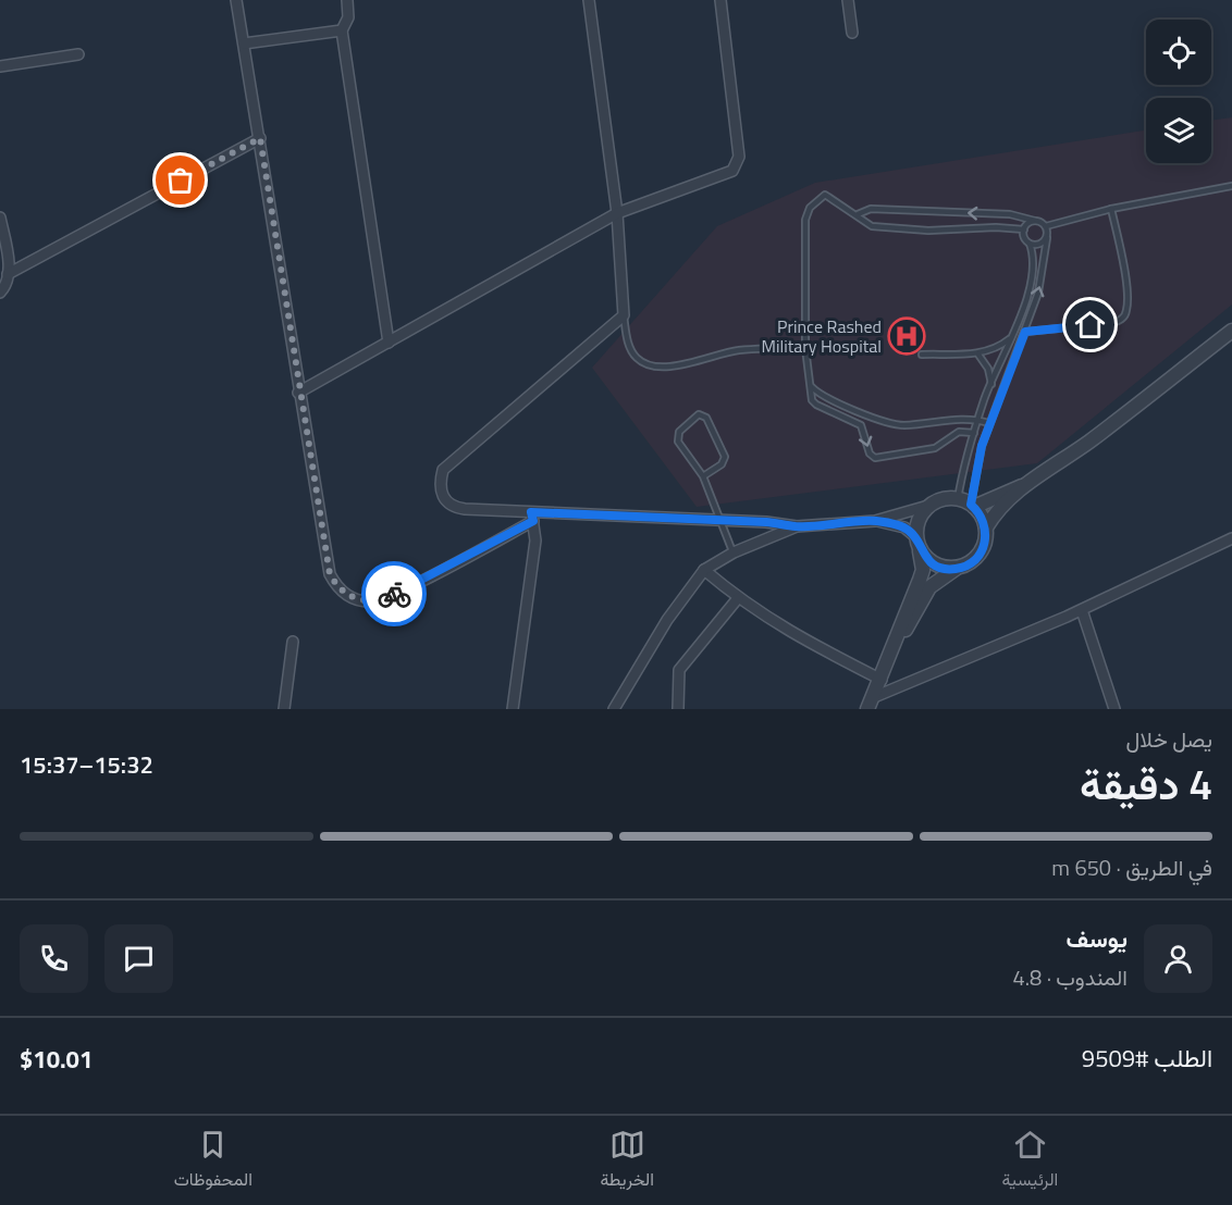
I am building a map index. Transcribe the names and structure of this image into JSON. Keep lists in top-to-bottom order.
{
  "places": {
    "hospital": ["Prince Rashed Military Hospital"]
  },
  "page": {
    "heading": ["4 دقيقة", "يصل خلال", "15:32–15:37"],
    "panel": [
      "يوسف",
      "المندوب · 4.8",
      "الطلب #9509",
      "$10.01"
    ],
    "bar": "في الطريق · 650 m",
    "tabs": ["الرئيسية", "الخريطة", "المحفوظات"]
  }
}
